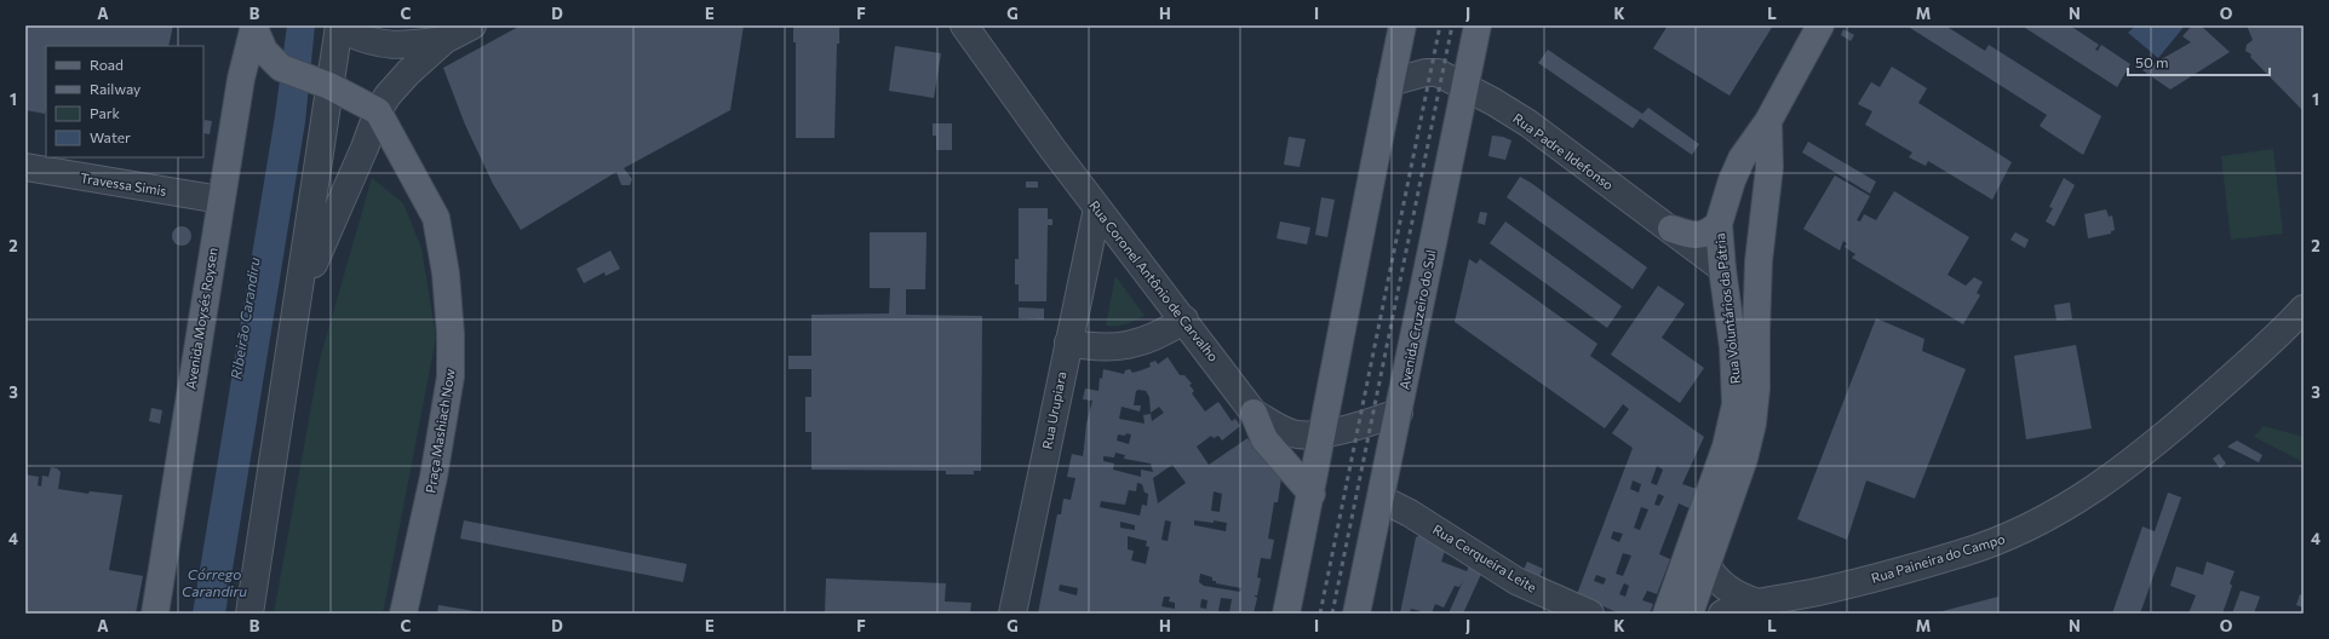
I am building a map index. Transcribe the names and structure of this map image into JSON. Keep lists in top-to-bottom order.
{
  "streets": {
    "main road": [
      "Rua Voluntários da Pátria",
      "Avenida Moysés Roysen",
      "Avenida Cruzeiro do Sul",
      "Praça Mashiach Now"
    ],
    "street": [
      "Rua Padre Ildefonso",
      "Travessa Simis",
      "Rua Coronel Antônio de Carvalho",
      "Rua Urupiara",
      "Rua Cerqueira Leite",
      "Rua Paineira do Campo"
    ]
  },
  "crossings": [
    ["Rua Padre Ildefonso", "Rua Voluntários da Pátria"],
    ["Rua Padre Ildefonso", "Avenida Cruzeiro do Sul"],
    ["Travessa Simis", "Avenida Moysés Roysen"],
    ["Rua Coronel Antônio de Carvalho", "Avenida Cruzeiro do Sul"],
    ["Rua Coronel Antônio de Carvalho", "Rua Urupiara"],
    ["Avenida Cruzeiro do Sul", "Rua Cerqueira Leite"]
  ],
  "water": ["Ribeirão Carandiru", "Córrego Carandiru"],
  "legend": [
    "Road",
    "Railway",
    "Park",
    "Water"
  ],
  "scale_bar": "50 m",
  "grid": {
    "columns": [
      "A",
      "B",
      "C",
      "D",
      "E",
      "F",
      "G",
      "H",
      "I",
      "J",
      "K",
      "L",
      "M",
      "N",
      "O"
    ],
    "rows": [
      "1",
      "2",
      "3",
      "4"
    ]
  }
}
